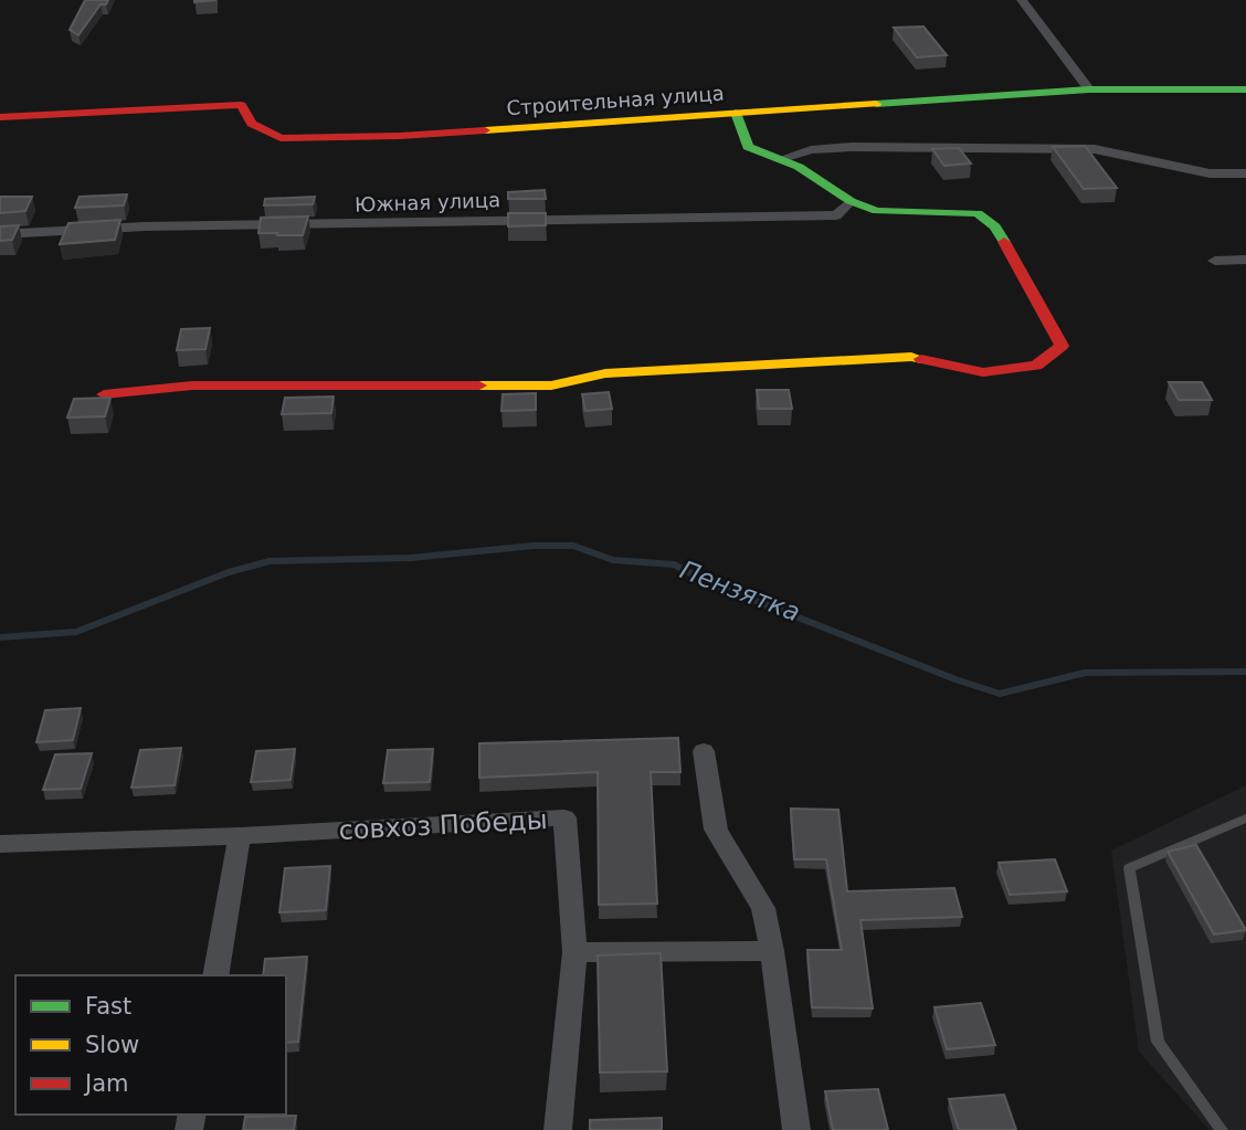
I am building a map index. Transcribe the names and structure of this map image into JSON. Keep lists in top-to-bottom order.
{
  "streets": {
    "street": ["Строительная улица", "Южная улица", "совхоз Победы"]
  },
  "water": ["Пензятка"],
  "legend": ["Fast", "Slow", "Jam"]
}
